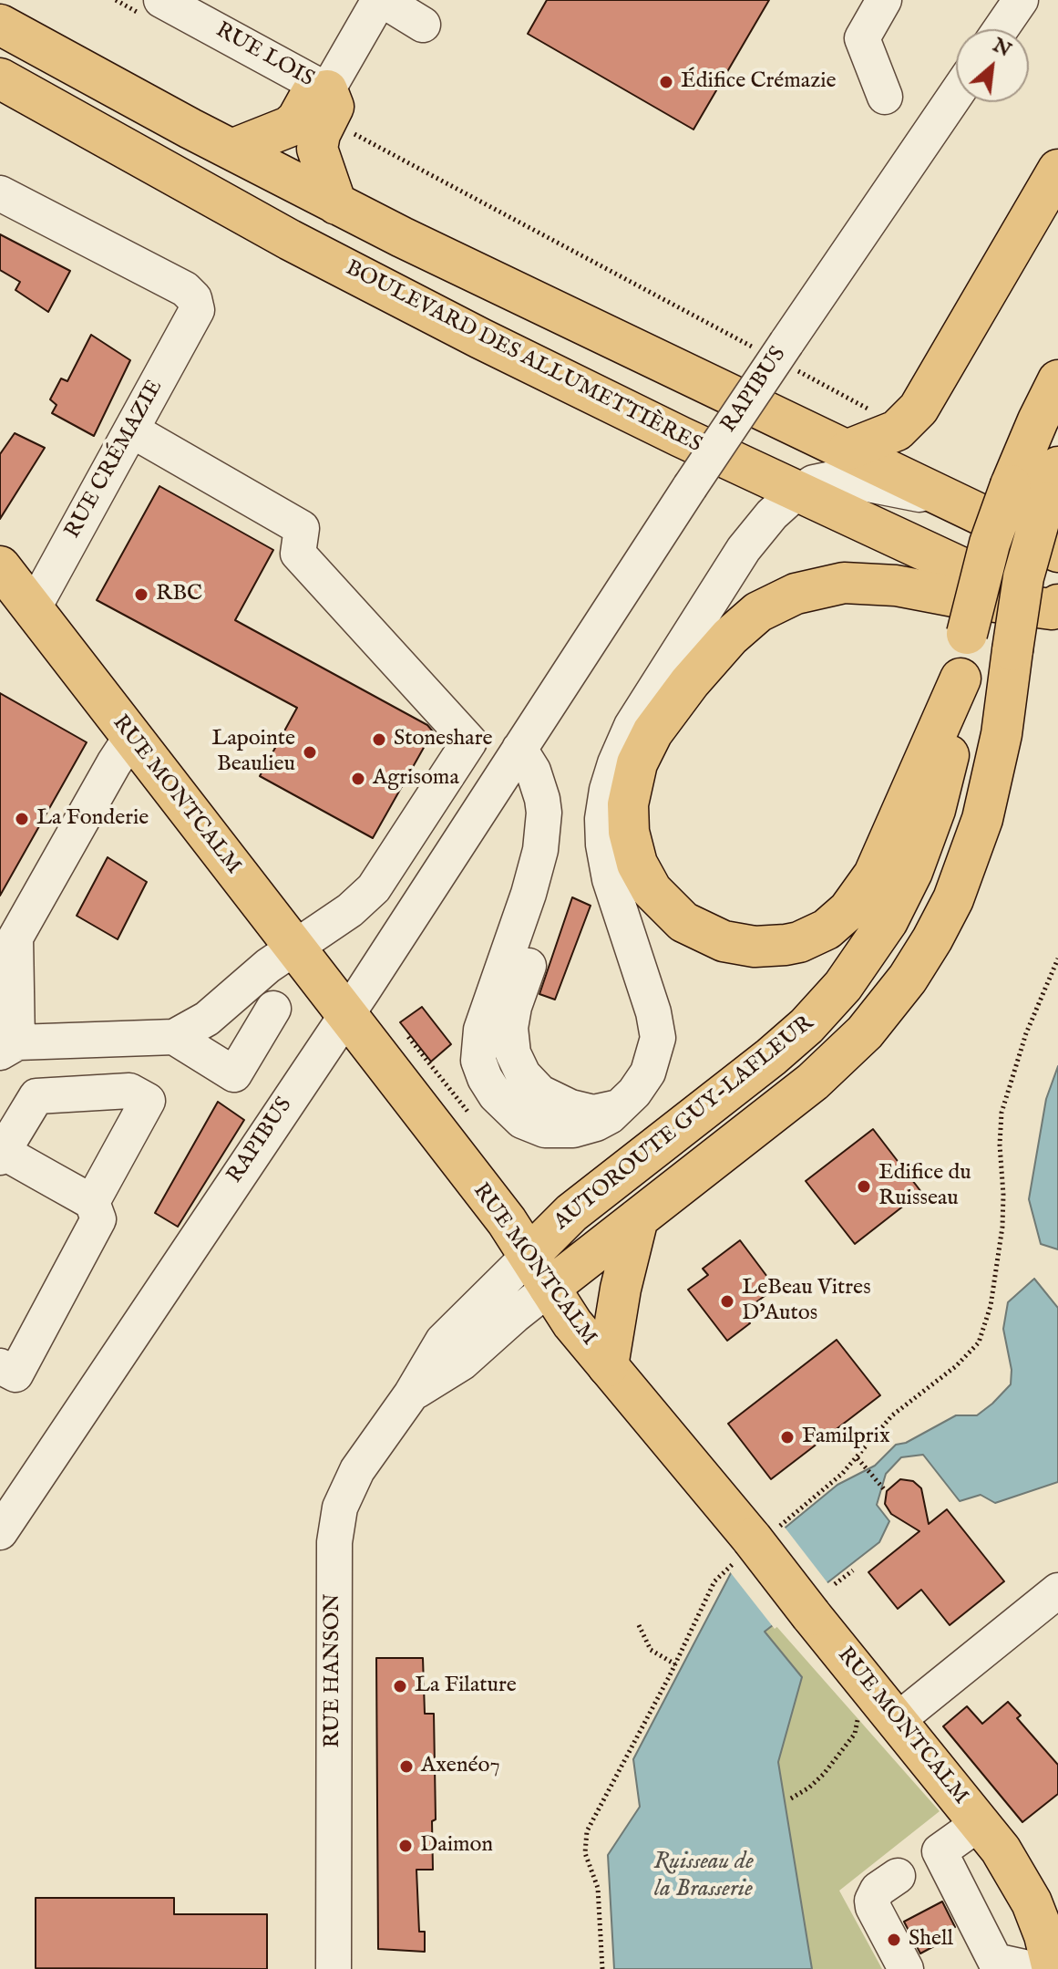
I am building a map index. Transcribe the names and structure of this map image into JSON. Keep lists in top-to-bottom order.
{
  "streets": {
    "main road": ["BOULEVARD DES ALLUMETTIÈRES", "RUE MONTCALM", "AUTOROUTE GUY-LAFLEUR"],
    "street": [
      "RUE LOIS",
      "RAPIBUS",
      "RUE CRÉMAZIE",
      "RUE HANSON"
    ]
  },
  "crossings": [
    ["RAPIBUS", "RUE MONTCALM"],
    ["RUE CRÉMAZIE", "RUE MONTCALM"],
    ["RUE MONTCALM", "AUTOROUTE GUY-LAFLEUR"],
    ["RUE MONTCALM", "RUE HANSON"],
    ["AUTOROUTE GUY-LAFLEUR", "RUE HANSON"]
  ],
  "water": ["Ruisseau de la Brasserie"],
  "places": [
    "Édifice Crémazie",
    "RBC",
    "Stoneshare",
    "Lapointe Beaulieu",
    "Agrisoma",
    "La Fonderie",
    "Edifice du Ruisseau",
    "LeBeau Vitres D'Autos",
    "Familprix",
    "La Filature",
    "Axenéo7",
    "Daimon",
    "Shell"
  ],
  "north": "top right"
}
